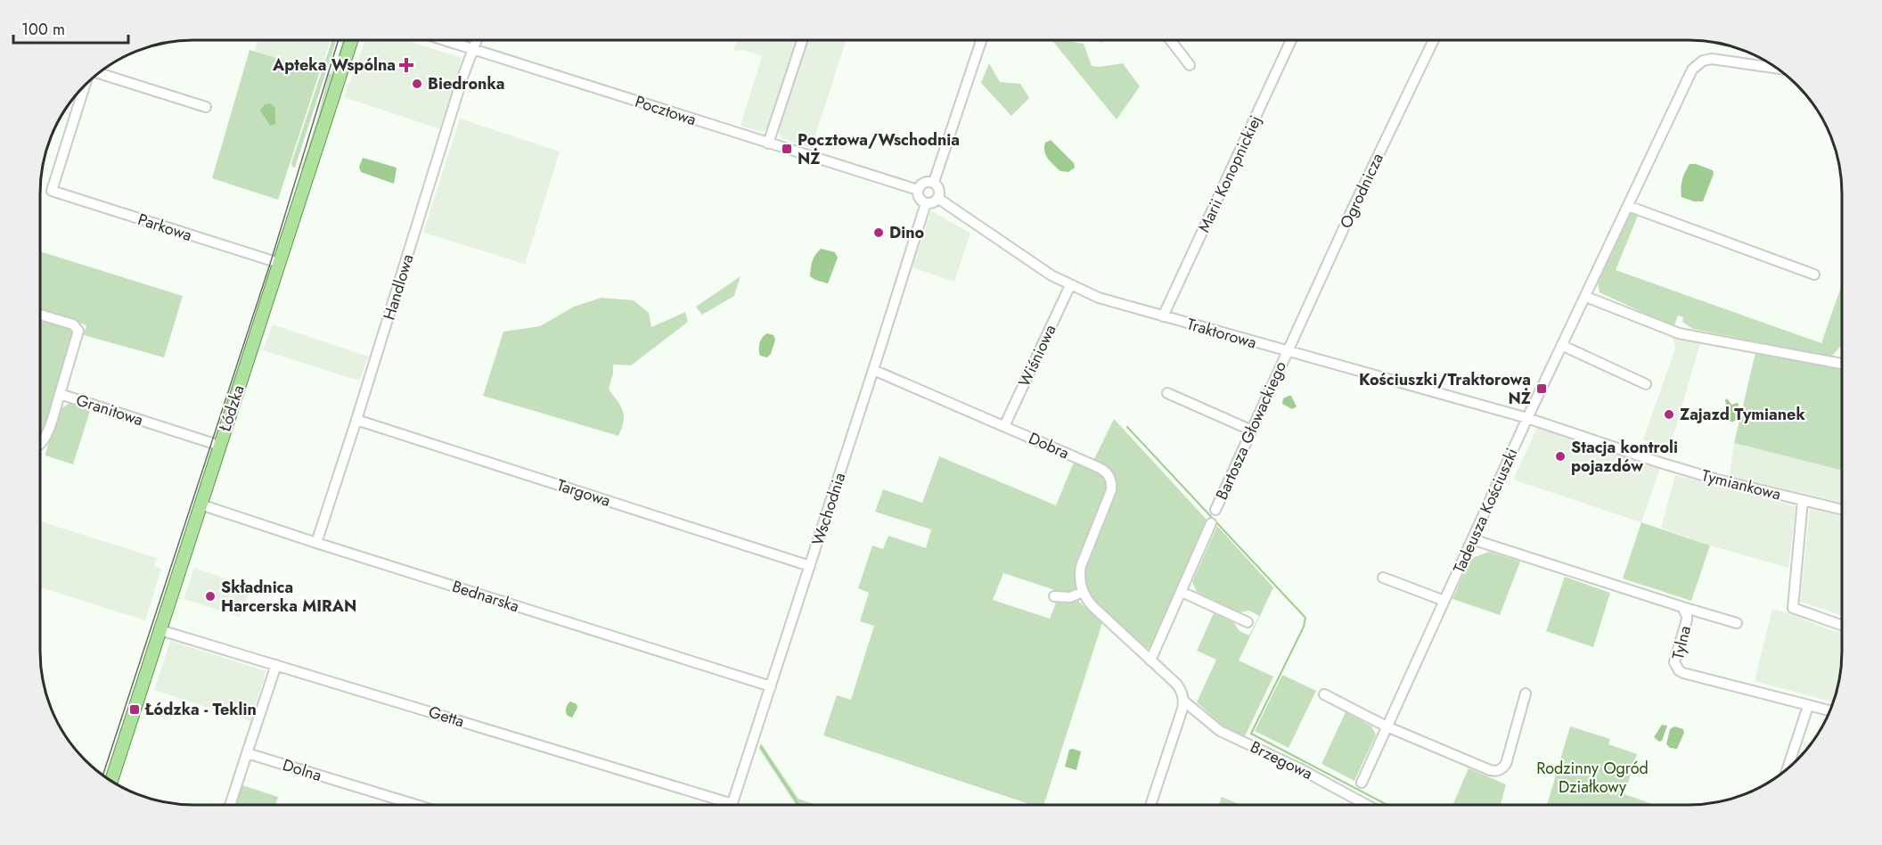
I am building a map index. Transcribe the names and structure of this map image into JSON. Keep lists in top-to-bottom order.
{
  "streets": {
    "main road": ["Łódzka"],
    "street": [
      "Pocztowa",
      "Marii Konopnickiej",
      "Ogrodnicza",
      "Parkowa",
      "Handlowa",
      "Traktorowa",
      "Wiśniowa",
      "Granitowa",
      "Bartosza Głowackiego",
      "Dobra",
      "Tymiankowa",
      "Targowa",
      "Wschodnia",
      "Tadeusza Kościuszki",
      "Bednarska",
      "Tylna",
      "Getta",
      "Brzegowa",
      "Dolna"
    ]
  },
  "crossings": [
    ["Pocztowa", "Handlowa"],
    ["Pocztowa", "Traktorowa"],
    ["Pocztowa", "Wschodnia"],
    ["Marii Konopnickiej", "Traktorowa"],
    ["Ogrodnicza", "Traktorowa"],
    ["Ogrodnicza", "Bartosza Głowackiego"],
    ["Parkowa", "Łódzka"],
    ["Handlowa", "Targowa"],
    ["Handlowa", "Bednarska"],
    ["Traktorowa", "Wiśniowa"],
    ["Traktorowa", "Bartosza Głowackiego"],
    ["Traktorowa", "Tymiankowa"],
    ["Traktorowa", "Wschodnia"],
    ["Traktorowa", "Tadeusza Kościuszki"],
    ["Wiśniowa", "Dobra"],
    ["Łódzka", "Granitowa"],
    ["Łódzka", "Bednarska"],
    ["Łódzka", "Getta"],
    ["Dobra", "Wschodnia"],
    ["Tymiankowa", "Tadeusza Kościuszki"],
    ["Targowa", "Wschodnia"],
    ["Wschodnia", "Bednarska"],
    ["Tadeusza Kościuszki", "Tylna"]
  ],
  "parks": ["Rodzinny Ogród Działkowy"],
  "places": {
    "health": ["Apteka Wspólna"],
    "other": [
      "Biedronka",
      "Dino",
      "Zajazd Tymianek",
      "Stacja kontroli pojazdów",
      "Składnica Harcerska MIRAN"
    ],
    "transit": ["Pocztowa/Wschodnia NŻ", "Kościuszki/Traktorowa NŻ", "Łódzka - Teklin"]
  },
  "scale_bar": "100 m"
}
